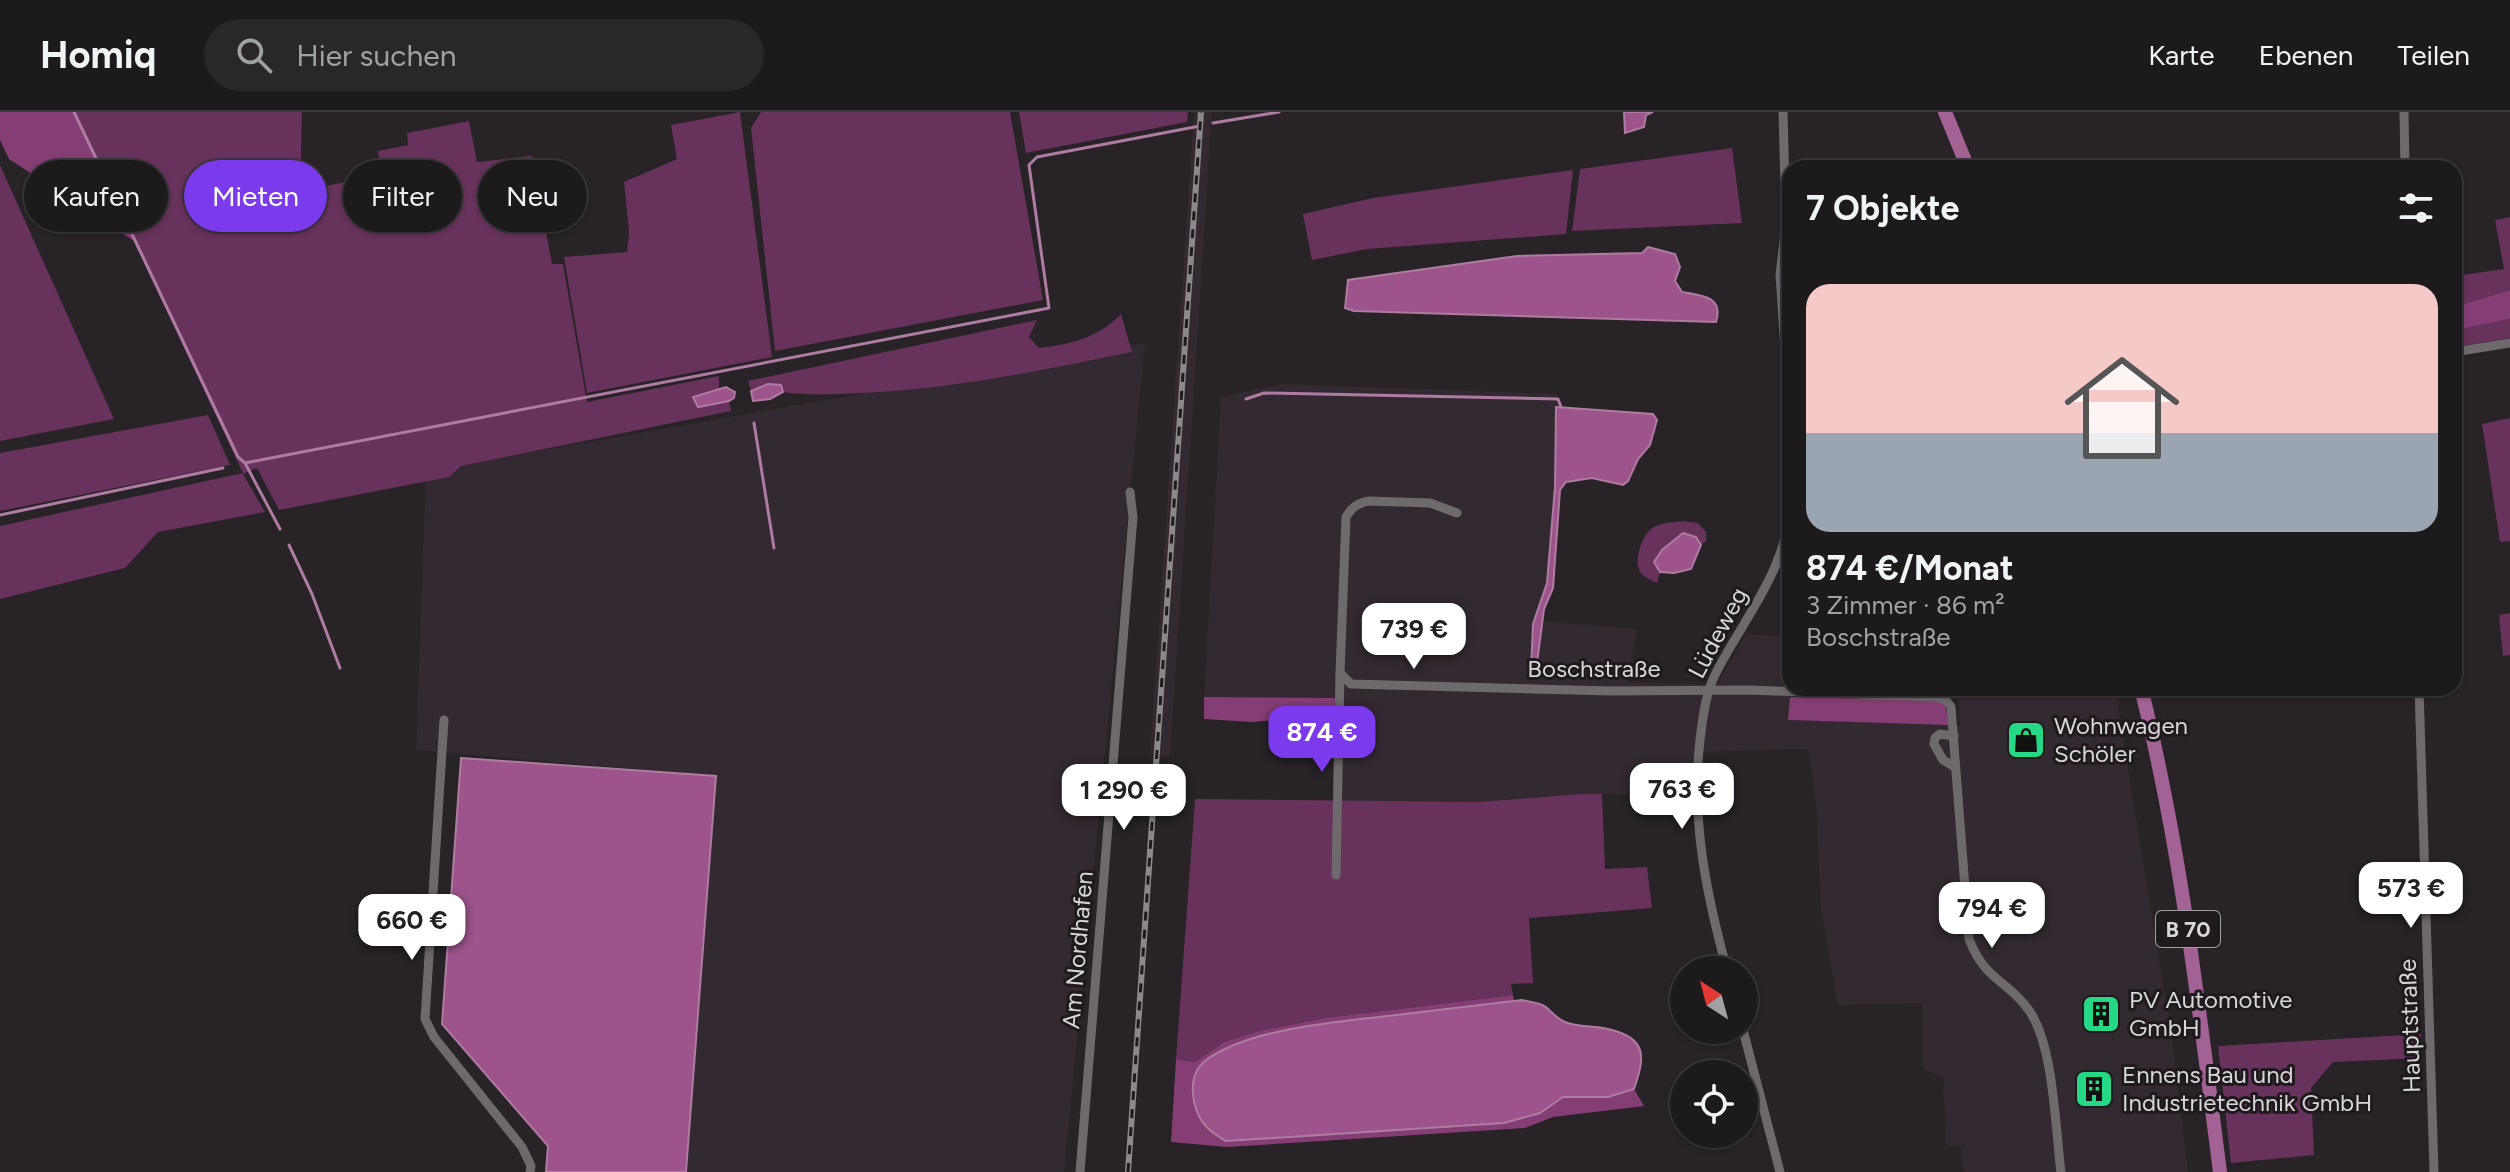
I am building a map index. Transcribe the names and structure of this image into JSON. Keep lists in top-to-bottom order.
{
  "streets": {
    "main road": ["B 70"],
    "street": [
      "Lüdeweg",
      "Boschstraße",
      "Am Nordhafen",
      "Hauptstraße"
    ]
  },
  "crossings": [
    ["Lüdeweg", "Boschstraße"]
  ],
  "places": {
    "shop": ["Wohnwagen Schöler"],
    "building": ["PV Automotive GmbH", "Ennens Bau und Industrietechnik GmbH"]
  },
  "north": "top left",
  "page": {
    "header": "Homiq",
    "search": "Hier suchen",
    "nav": ["Karte", "Ebenen", "Teilen"],
    "chip": [
      "Kaufen",
      "Mieten",
      "Filter",
      "Neu"
    ],
    "heading": "7 Objekte",
    "list": [
      {
        "name": "874 €/Monat",
        "note": "3 Zimmer · 86 m² · Boschstraße"
      }
    ],
    "price": [
      "739 €",
      "874 €",
      "763 €",
      "1 290 €",
      "573 €",
      "794 €",
      "660 €"
    ]
  }
}
